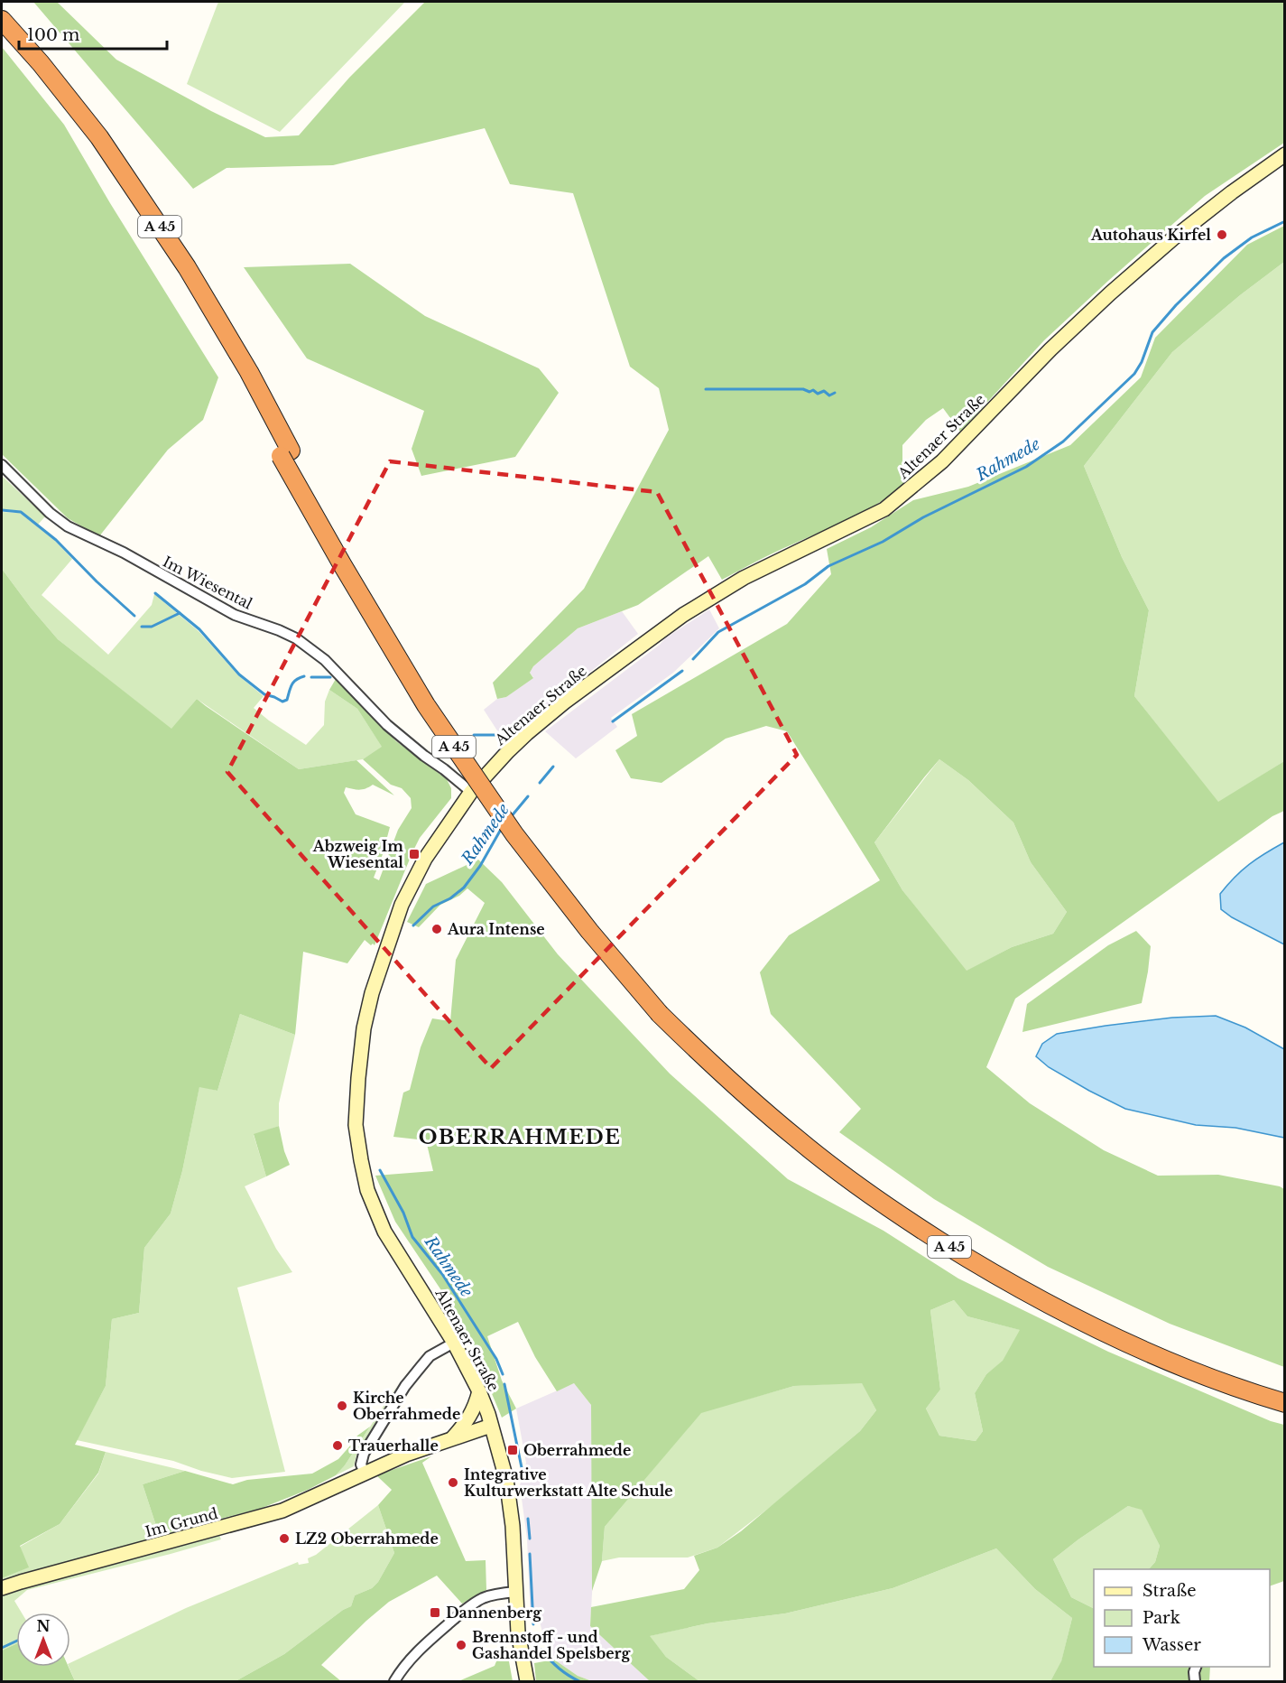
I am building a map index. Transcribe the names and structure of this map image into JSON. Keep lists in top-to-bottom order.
{
  "streets": {
    "highway": ["A 45"],
    "main road": ["Altenaer Straße", "Im Grund"],
    "street": ["Im Wiesental"]
  },
  "crossings": [
    ["Altenaer Straße", "Im Wiesental"],
    ["Altenaer Straße", "Im Grund"]
  ],
  "districts": ["OBERRAHMEDE"],
  "water": ["Rahmede"],
  "places": {
    "other": [
      "Autohaus Kirfel",
      "Aura Intense",
      "Kirche Oberrahmede",
      "Trauerhalle",
      "Integrative Kulturwerkstatt Alte Schule",
      "LZ2 Oberrahmede",
      "Brennstoff - und Gashandel Spelsberg"
    ],
    "transit": ["Abzweig Im Wiesental", "Oberrahmede", "Dannenberg"]
  },
  "legend": ["Straße", "Park", "Wasser"],
  "scale_bar": "100 m",
  "north": "top"
}
